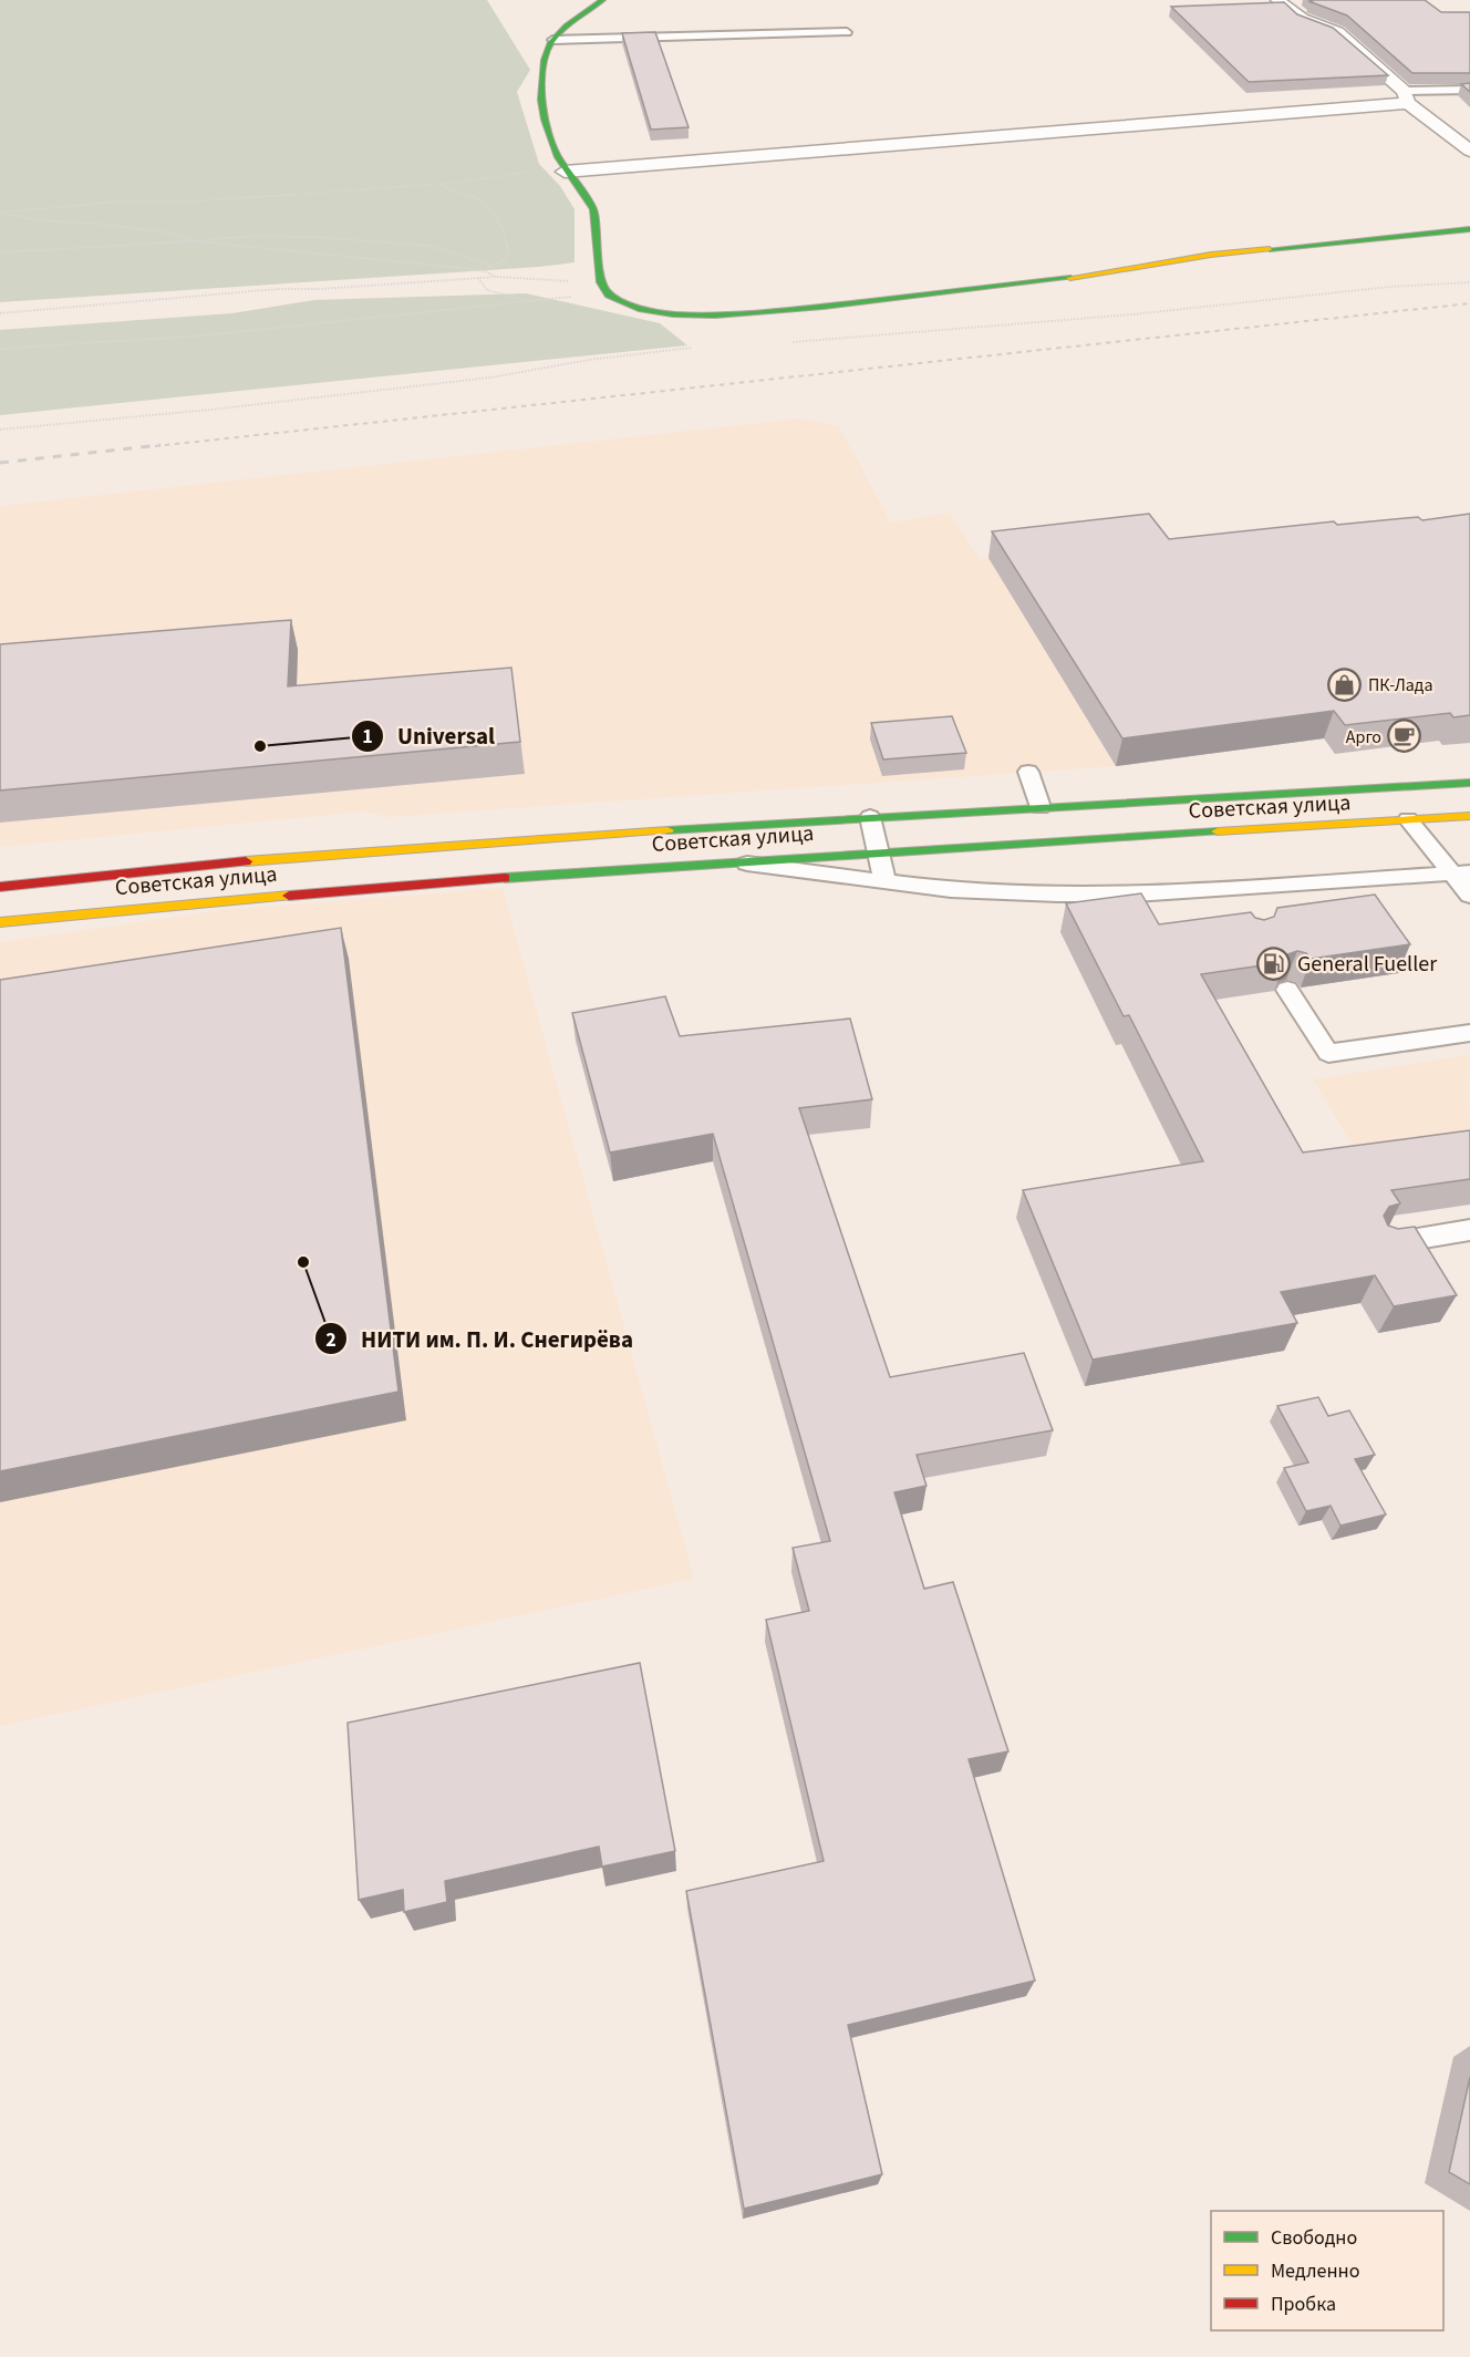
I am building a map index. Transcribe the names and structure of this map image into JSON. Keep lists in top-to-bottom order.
{
  "streets": {
    "street": ["Советская улица"]
  },
  "places": {
    "shop": ["ПК-Лада"],
    "cafe": ["Арго"],
    "other": ["Universal", "НИТИ им. П. И. Снегирёва"],
    "fuel station": ["General Fueller"]
  },
  "legend": ["Свободно", "Медленно", "Пробка"]
}
